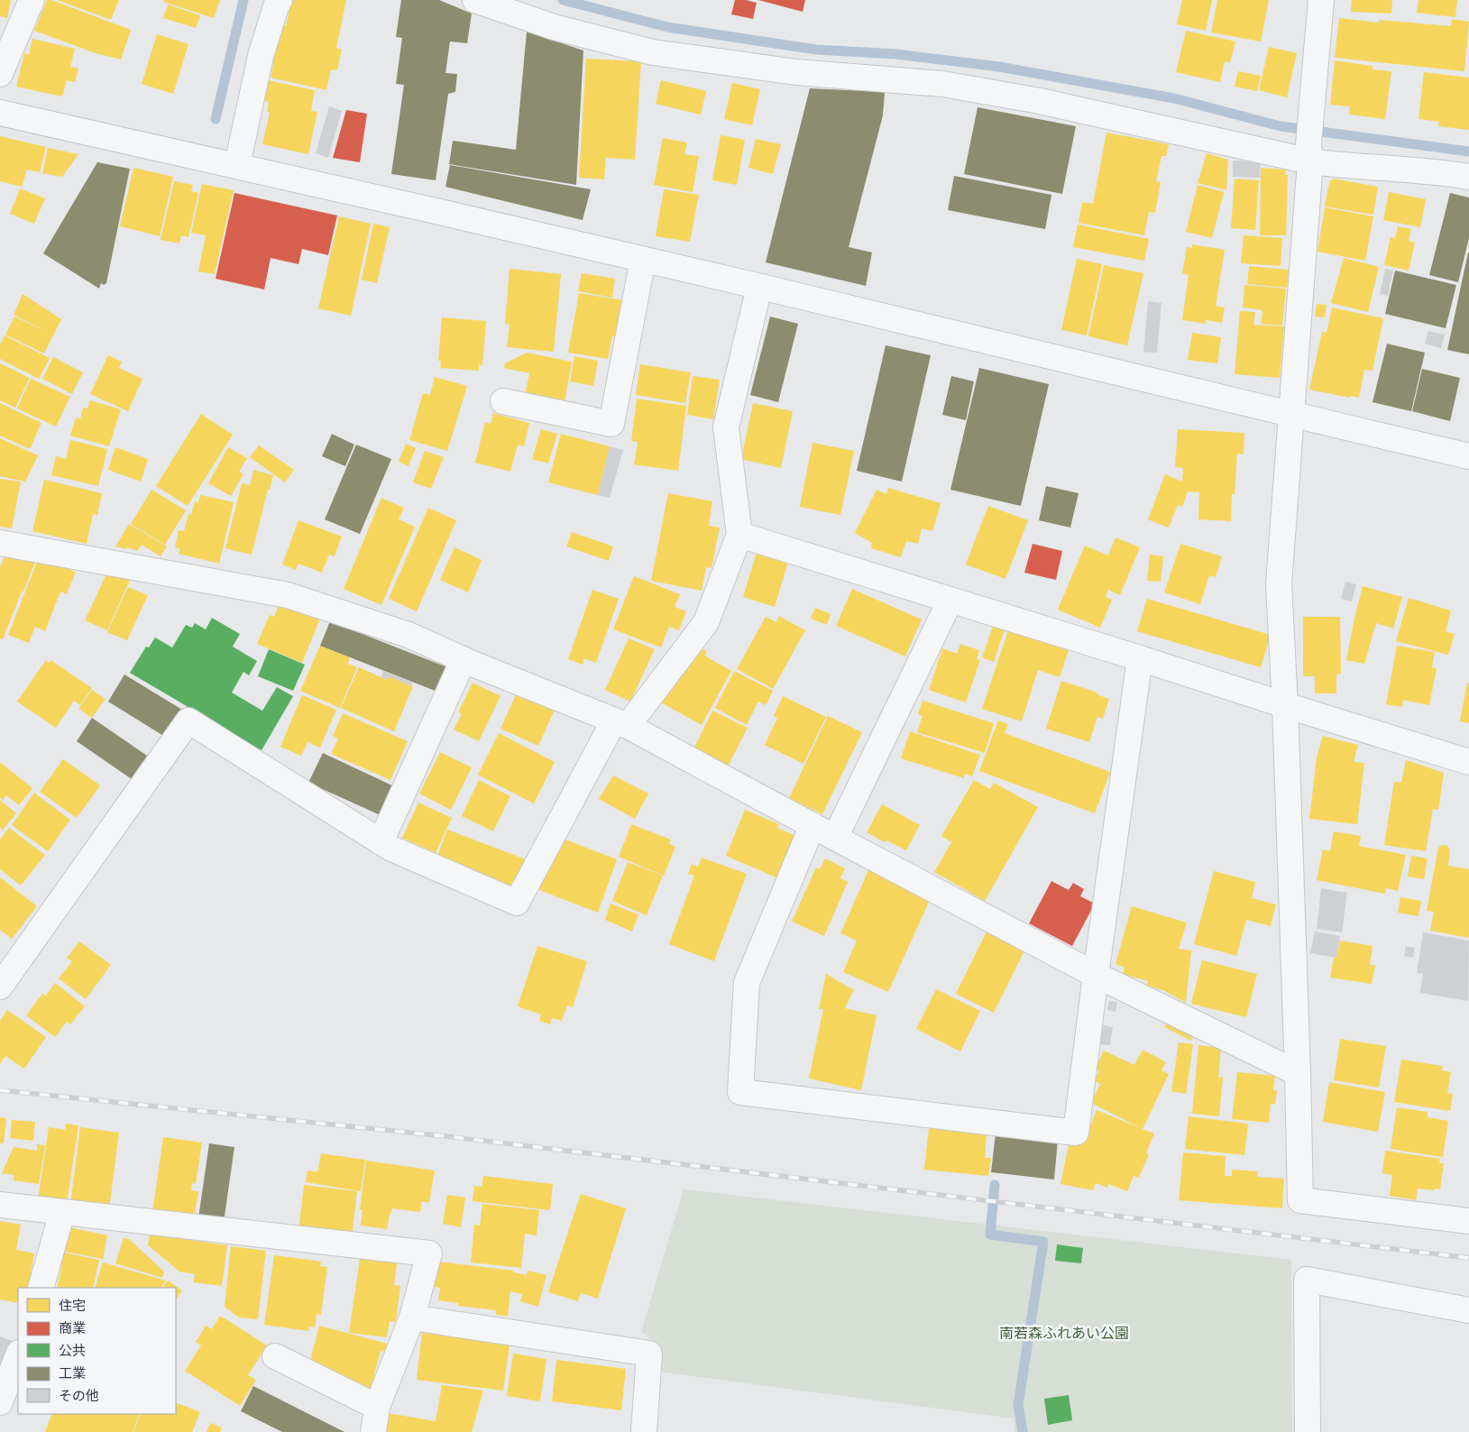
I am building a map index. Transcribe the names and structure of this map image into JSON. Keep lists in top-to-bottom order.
{
  "parks": ["南若森ふれあい公園"],
  "legend": [
    "住宅",
    "商業",
    "公共",
    "工業",
    "その他"
  ]
}
